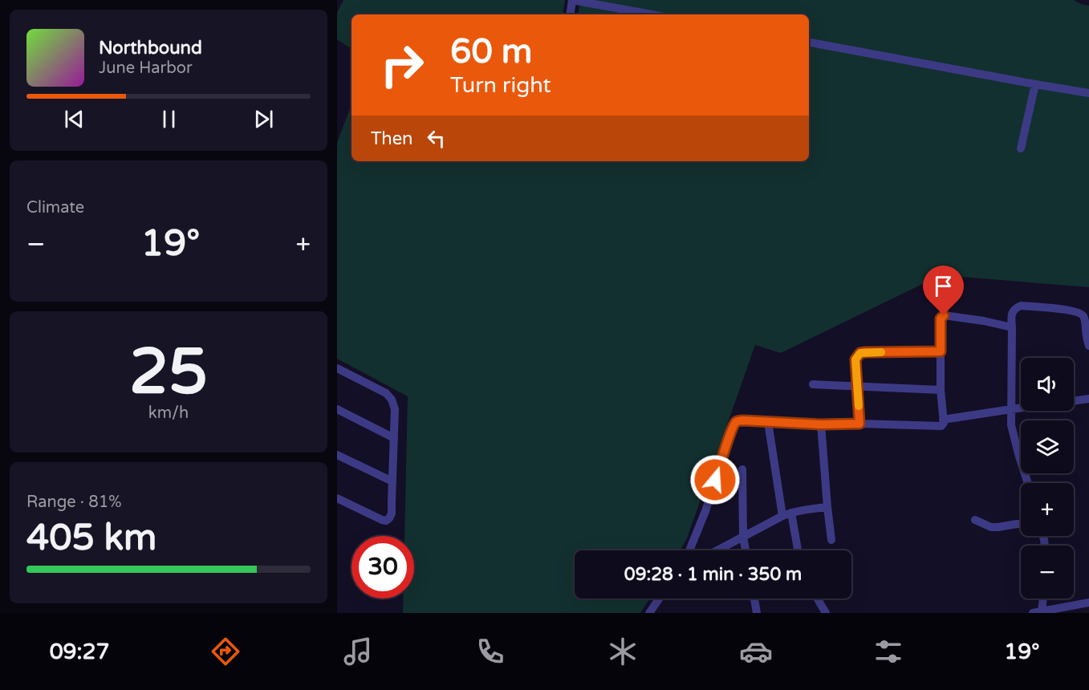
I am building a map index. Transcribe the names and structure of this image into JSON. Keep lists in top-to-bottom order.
{
  "page": {
    "turn": ["60 m", "Turn right"],
    "song": ["Northbound", "June Harbor"],
    "then": "Then",
    "tile": [
      "Climate",
      ["25", "km/h"],
      ["Range · 81%", "405 km"]
    ],
    "heat": ["−", "19°", "+"],
    "map_buttons": ["+", "−"],
    "limit": "30",
    "trip": "09:28 · 1 min · 350 m",
    "tabs": ["09:27", "19°"]
  }
}
